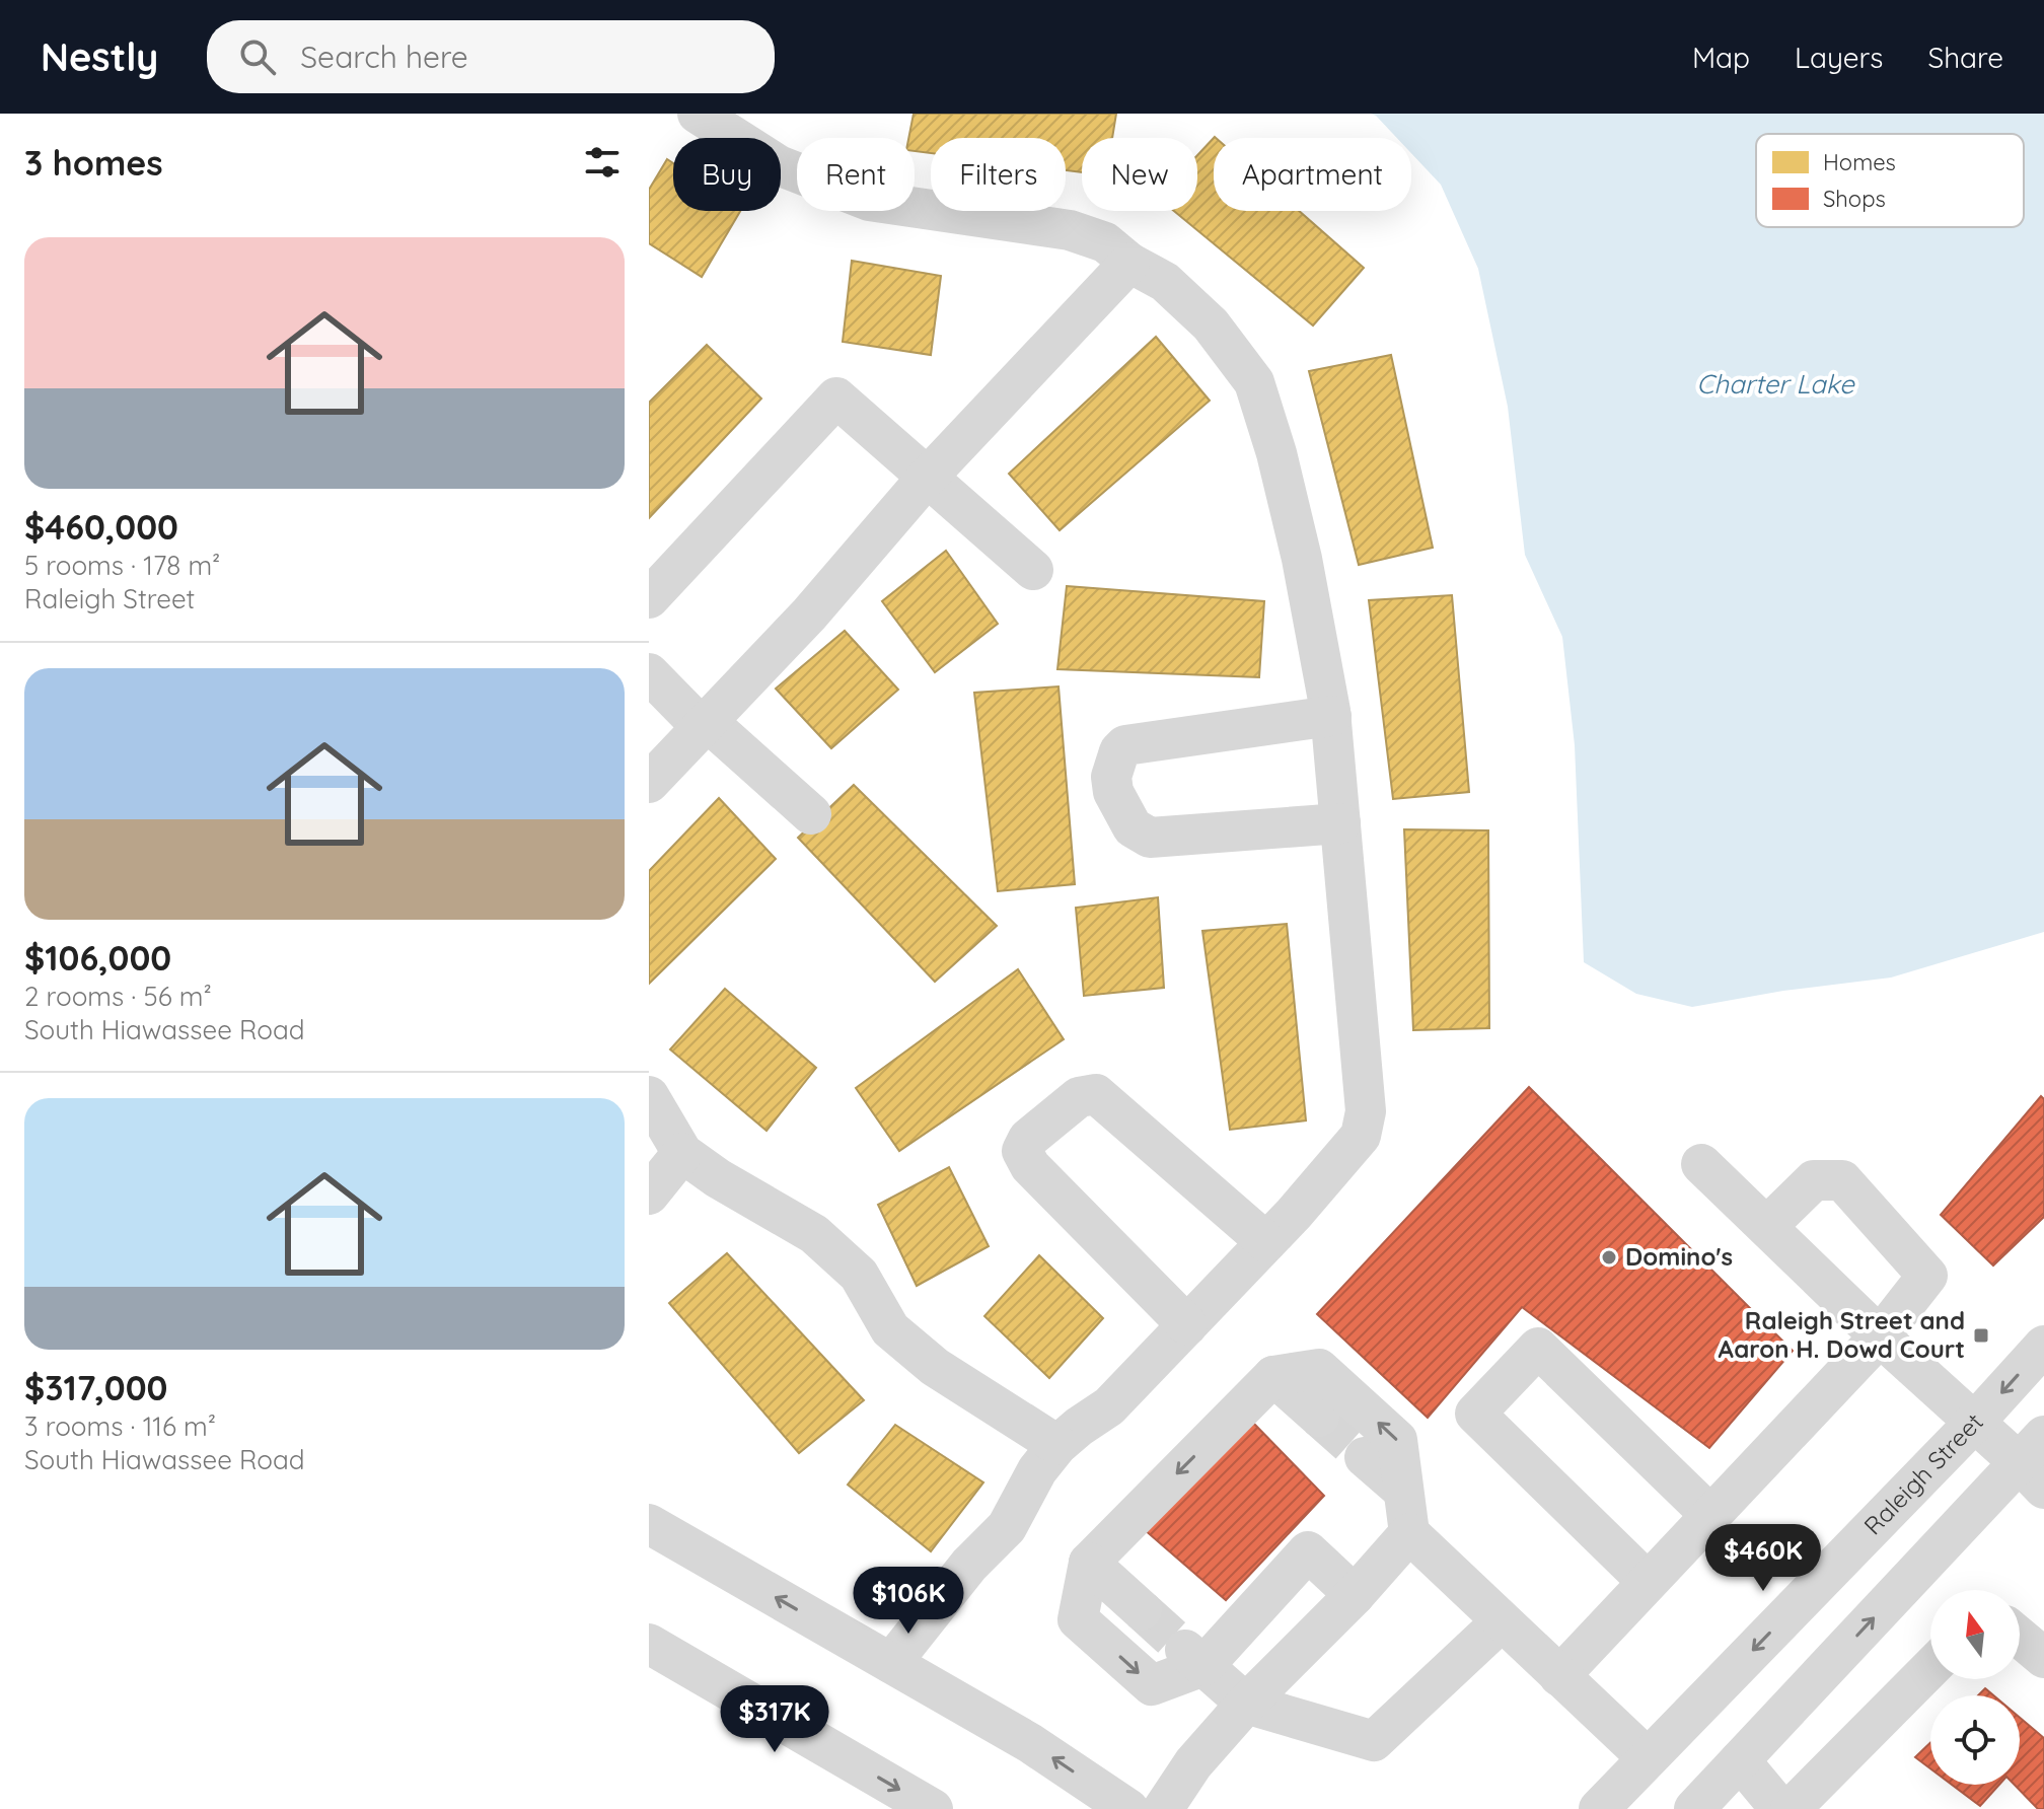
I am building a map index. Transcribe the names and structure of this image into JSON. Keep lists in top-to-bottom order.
{
  "streets": {
    "street": ["Raleigh Street"]
  },
  "water": ["Charter Lake"],
  "places": {
    "other": ["Domino's"],
    "transit": ["Raleigh Street and Aaron H. Dowd Court"]
  },
  "legend": ["Homes", "Shops"],
  "north": "top",
  "page": {
    "header": "Nestly",
    "search": "Search here",
    "nav": ["Map", "Layers", "Share"],
    "heading": "3 homes",
    "chip": [
      "Buy",
      "Rent",
      "Filters",
      "New",
      "Apartment"
    ],
    "list": [
      {
        "name": "$460,000",
        "note": "5 rooms · 178 m² · Raleigh Street"
      },
      {
        "name": "$106,000",
        "note": "2 rooms · 56 m² · South Hiawassee Road"
      },
      {
        "name": "$317,000",
        "note": "3 rooms · 116 m² · South Hiawassee Road"
      }
    ],
    "price": ["$460K", "$106K", "$317K"]
  }
}
